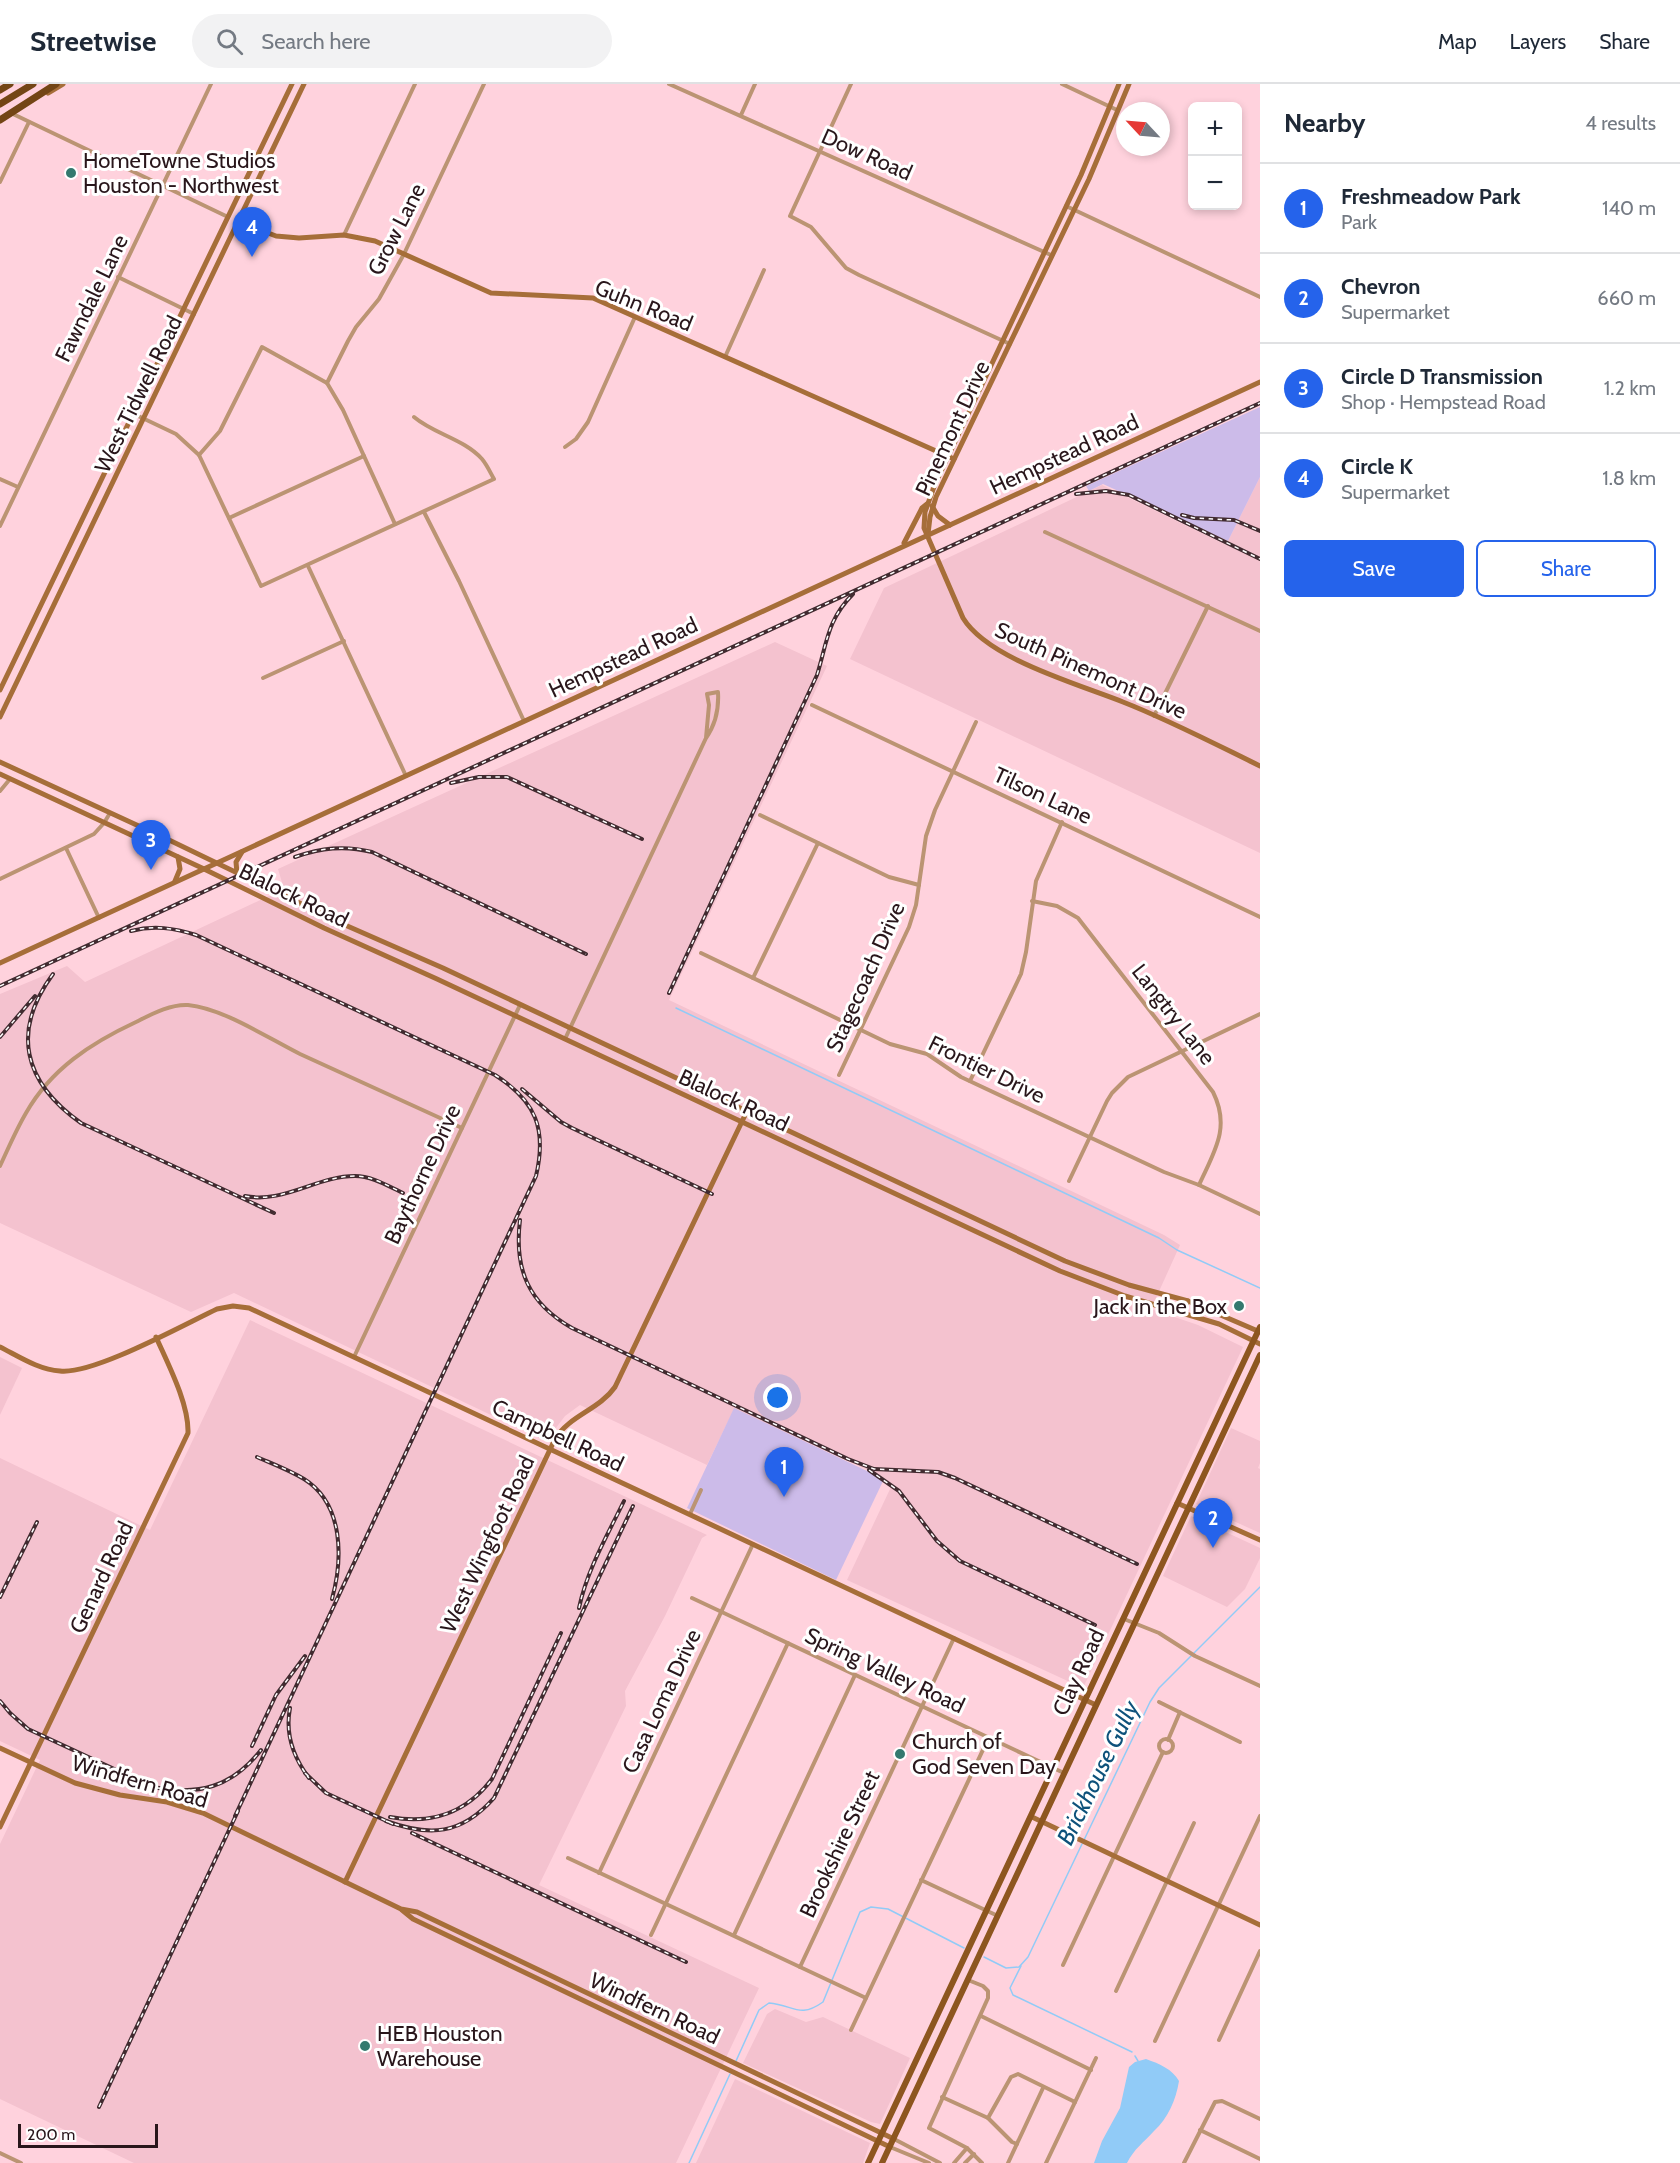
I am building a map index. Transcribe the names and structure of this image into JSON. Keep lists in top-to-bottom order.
{
  "streets": {
    "main road": [
      "Guhn Road",
      "West Tidwell Road",
      "Pinemont Drive",
      "Hempstead Road",
      "South Pinemont Drive",
      "Blalock Road",
      "Campbell Road",
      "West Wingfoot Road",
      "Genard Road",
      "Clay Road",
      "Windfern Road"
    ],
    "street": [
      "Dow Road",
      "Grow Lane",
      "Fawndale Lane",
      "Tilson Lane",
      "Stagecoach Drive",
      "Langtry Lane",
      "Frontier Drive",
      "Baythorne Drive",
      "Spring Valley Road",
      "Casa Loma Drive",
      "Brookshire Street"
    ]
  },
  "crossings": [
    ["Dow Road", "Pinemont Drive"],
    ["Grow Lane", "Guhn Road"],
    ["Guhn Road", "West Tidwell Road"],
    ["Guhn Road", "Pinemont Drive"],
    ["Pinemont Drive", "Hempstead Road"],
    ["Pinemont Drive", "South Pinemont Drive"],
    ["Hempstead Road", "South Pinemont Drive"],
    ["Hempstead Road", "Blalock Road"],
    ["Tilson Lane", "Stagecoach Drive"],
    ["Blalock Road", "Baythorne Drive"],
    ["Blalock Road", "West Wingfoot Road"],
    ["Blalock Road", "Clay Road"],
    ["Stagecoach Drive", "Frontier Drive"],
    ["Langtry Lane", "Frontier Drive"],
    ["Baythorne Drive", "Campbell Road"],
    ["Campbell Road", "West Wingfoot Road"],
    ["Campbell Road", "Genard Road"],
    ["Campbell Road", "Clay Road"],
    ["Campbell Road", "Casa Loma Drive"],
    ["Campbell Road", "Brookshire Street"],
    ["West Wingfoot Road", "Windfern Road"],
    ["Genard Road", "Windfern Road"],
    ["Spring Valley Road", "Clay Road"],
    ["Spring Valley Road", "Casa Loma Drive"],
    ["Spring Valley Road", "Brookshire Street"],
    ["Clay Road", "Windfern Road"]
  ],
  "water": ["Brickhouse Gully"],
  "places": [
    "HomeTowne Studios Houston - Northwest",
    "Jack in the Box",
    "Church of God Seven Day",
    "HEB Houston Warehouse"
  ],
  "scale_bar": "200 m",
  "north": "top left",
  "page": {
    "header": "Streetwise",
    "search": "Search here",
    "nav": ["Map", "Layers", "Share"],
    "heading": ["Nearby", "4 results"],
    "map_buttons": ["+", "−"],
    "list": [
      {
        "mark": "1",
        "name": "Freshmeadow Park",
        "note": "Park",
        "value": "140 m"
      },
      {
        "mark": "2",
        "name": "Chevron",
        "note": "Supermarket",
        "value": "660 m"
      },
      {
        "mark": "3",
        "name": "Circle D Transmission",
        "note": "Shop · Hempstead Road",
        "value": "1.2 km"
      },
      {
        "mark": "4",
        "name": "Circle K",
        "note": "Supermarket",
        "value": "1.8 km"
      }
    ],
    "pins": [
      "4",
      "3",
      "1",
      "2"
    ],
    "buttons": ["Save", "Share"],
    "scale": "200 m"
  }
}
